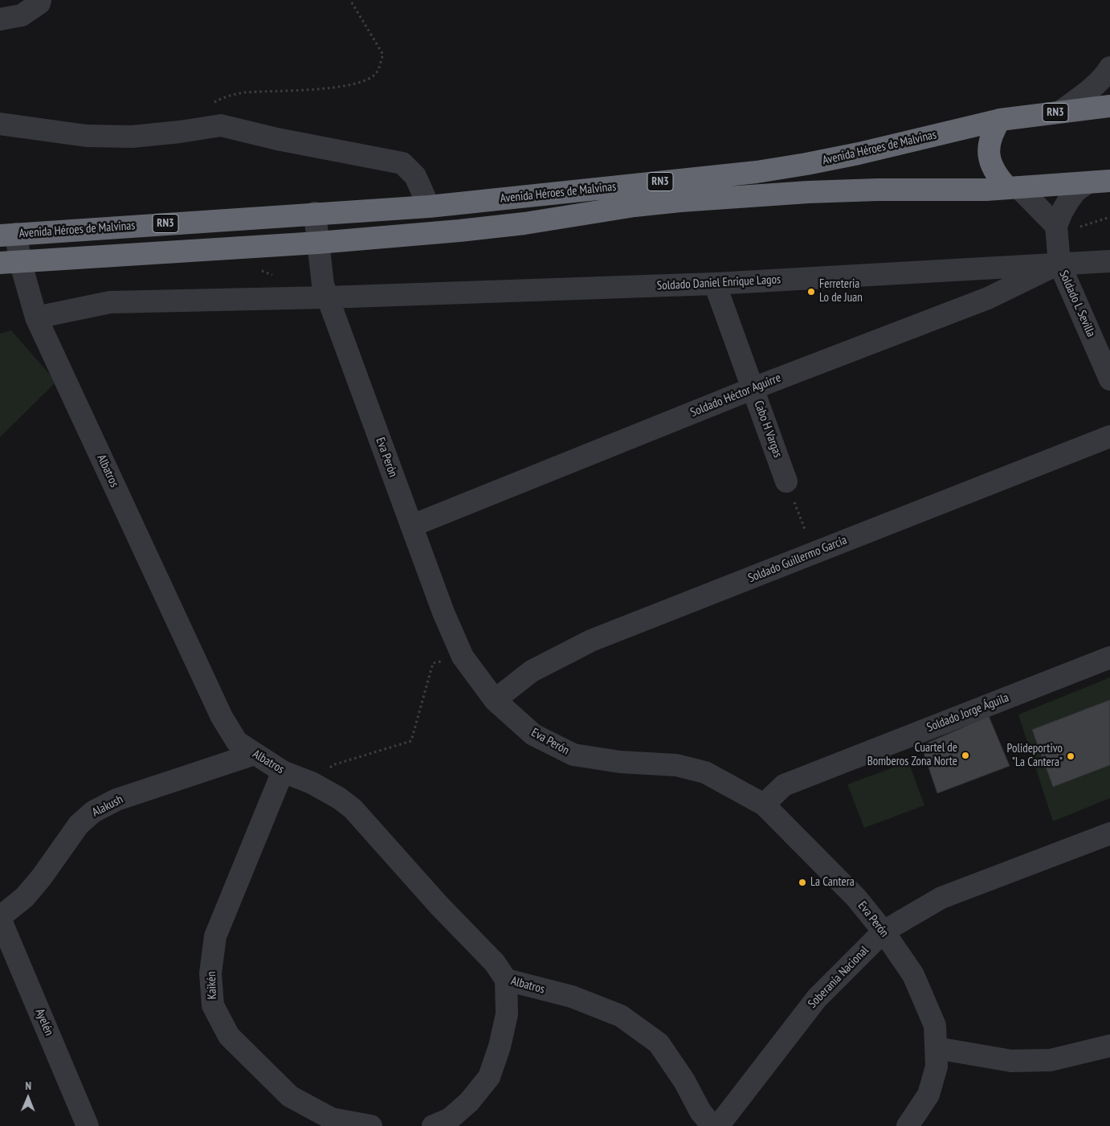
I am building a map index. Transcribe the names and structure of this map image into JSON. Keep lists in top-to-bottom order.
{
  "streets": {
    "highway": ["RN3", "Avenida Héroes de Malvinas"],
    "street": [
      "Soldado Daniel Enrique Lagos",
      "Soldado L Sevilla",
      "Soldado Héctor Aguirre",
      "Cabo H Vargas",
      "Eva Perón",
      "Albatros",
      "Soldado Guillermo García",
      "Soldado Jorge Águila",
      "Alakush",
      "Soberanía Nacional",
      "Kaikén",
      "Ayelén"
    ]
  },
  "crossings": [
    ["Avenida Héroes de Malvinas", "Eva Perón"],
    ["Avenida Héroes de Malvinas", "Albatros"],
    ["Soldado Daniel Enrique Lagos", "Soldado L Sevilla"],
    ["Soldado Daniel Enrique Lagos", "Soldado Héctor Aguirre"],
    ["Soldado Daniel Enrique Lagos", "Cabo H Vargas"],
    ["Soldado Daniel Enrique Lagos", "Eva Perón"],
    ["Soldado Daniel Enrique Lagos", "Albatros"],
    ["Soldado L Sevilla", "Soldado Héctor Aguirre"],
    ["Soldado Héctor Aguirre", "Cabo H Vargas"],
    ["Soldado Héctor Aguirre", "Eva Perón"],
    ["Eva Perón", "Soldado Guillermo García"],
    ["Eva Perón", "Soldado Jorge Águila"],
    ["Eva Perón", "Soberanía Nacional"],
    ["Albatros", "Alakush"],
    ["Albatros", "Kaikén"],
    ["Alakush", "Ayelén"]
  ],
  "places": [
    "Ferreteria Lo de Juan",
    "Cuartel de Bomberos Zona Norte",
    "Polideportivo \"La Cantera\"",
    "La Cantera"
  ],
  "north": "top"
}
